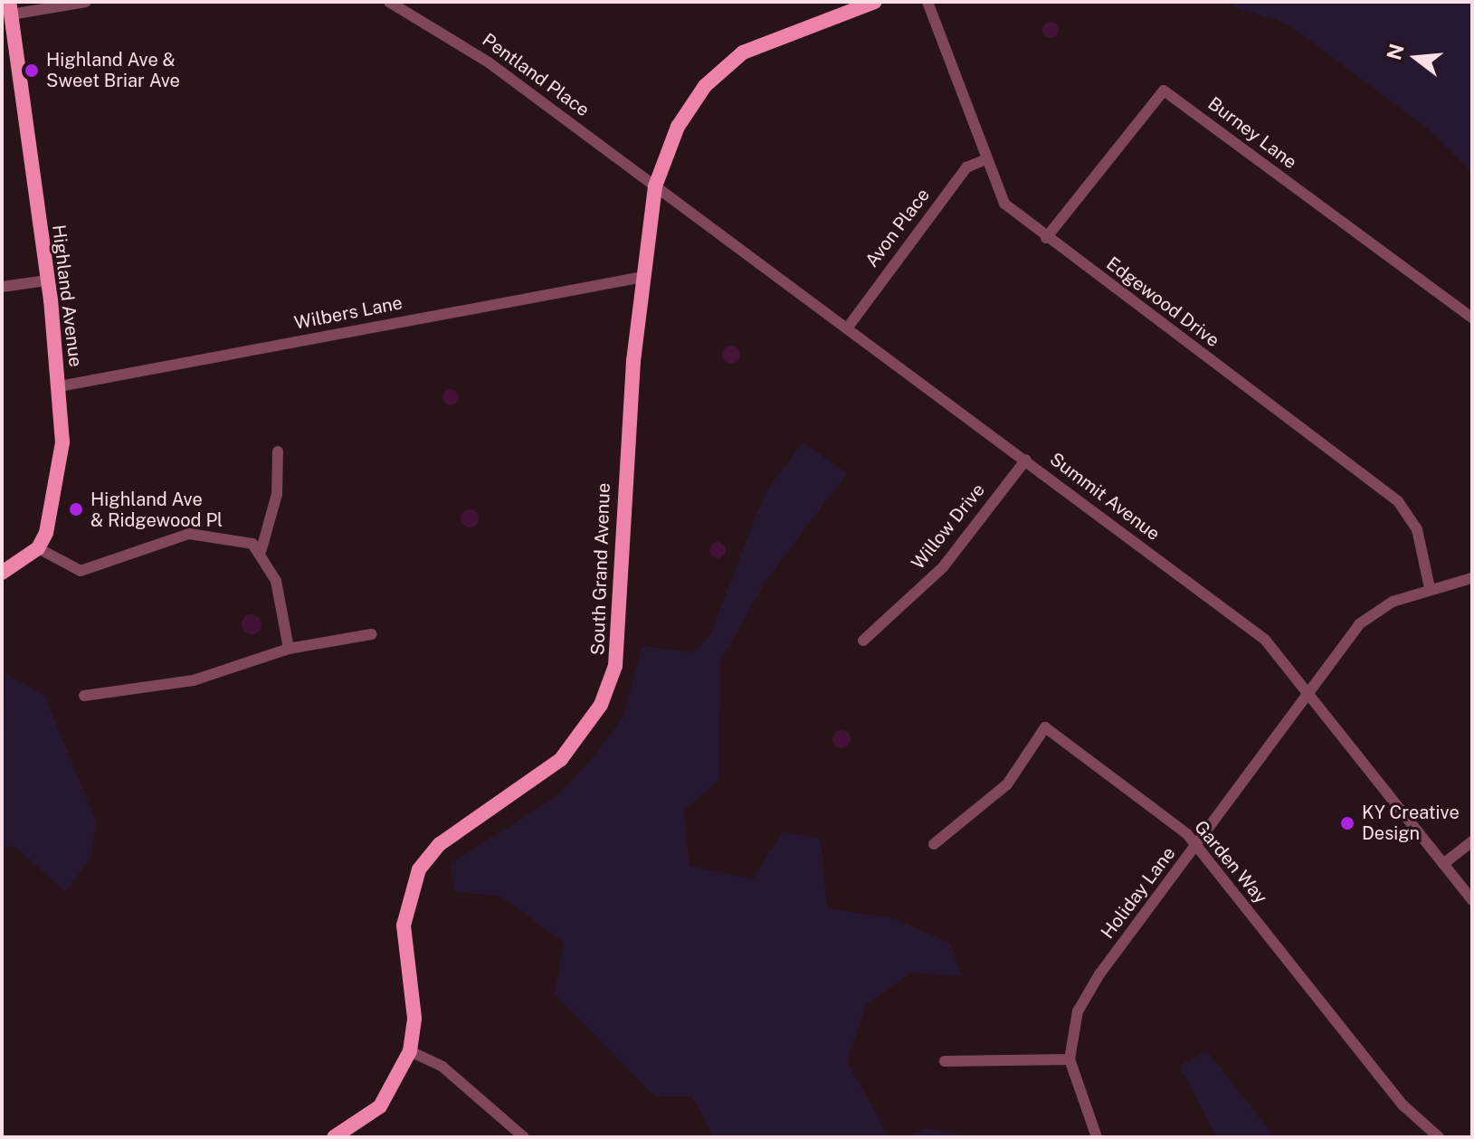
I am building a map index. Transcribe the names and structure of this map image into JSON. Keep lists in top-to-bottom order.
{
  "streets": {
    "main road": ["Highland Avenue", "South Grand Avenue"],
    "street": [
      "Pentland Place",
      "Burney Lane",
      "Avon Place",
      "Edgewood Drive",
      "Wilbers Lane",
      "Summit Avenue",
      "Willow Drive",
      "Garden Way",
      "Holiday Lane"
    ]
  },
  "crossings": [
    ["Pentland Place", "Summit Avenue"],
    ["Pentland Place", "South Grand Avenue"],
    ["Burney Lane", "Edgewood Drive"],
    ["Avon Place", "Edgewood Drive"],
    ["Avon Place", "Summit Avenue"],
    ["Highland Avenue", "Wilbers Lane"],
    ["Wilbers Lane", "South Grand Avenue"],
    ["Summit Avenue", "Willow Drive"],
    ["Summit Avenue", "South Grand Avenue"],
    ["Summit Avenue", "Holiday Lane"],
    ["Garden Way", "Holiday Lane"]
  ],
  "places": ["Highland Ave & Sweet Briar Ave", "Highland Ave & Ridgewood Pl", "KY Creative Design"],
  "north": "left"
}
